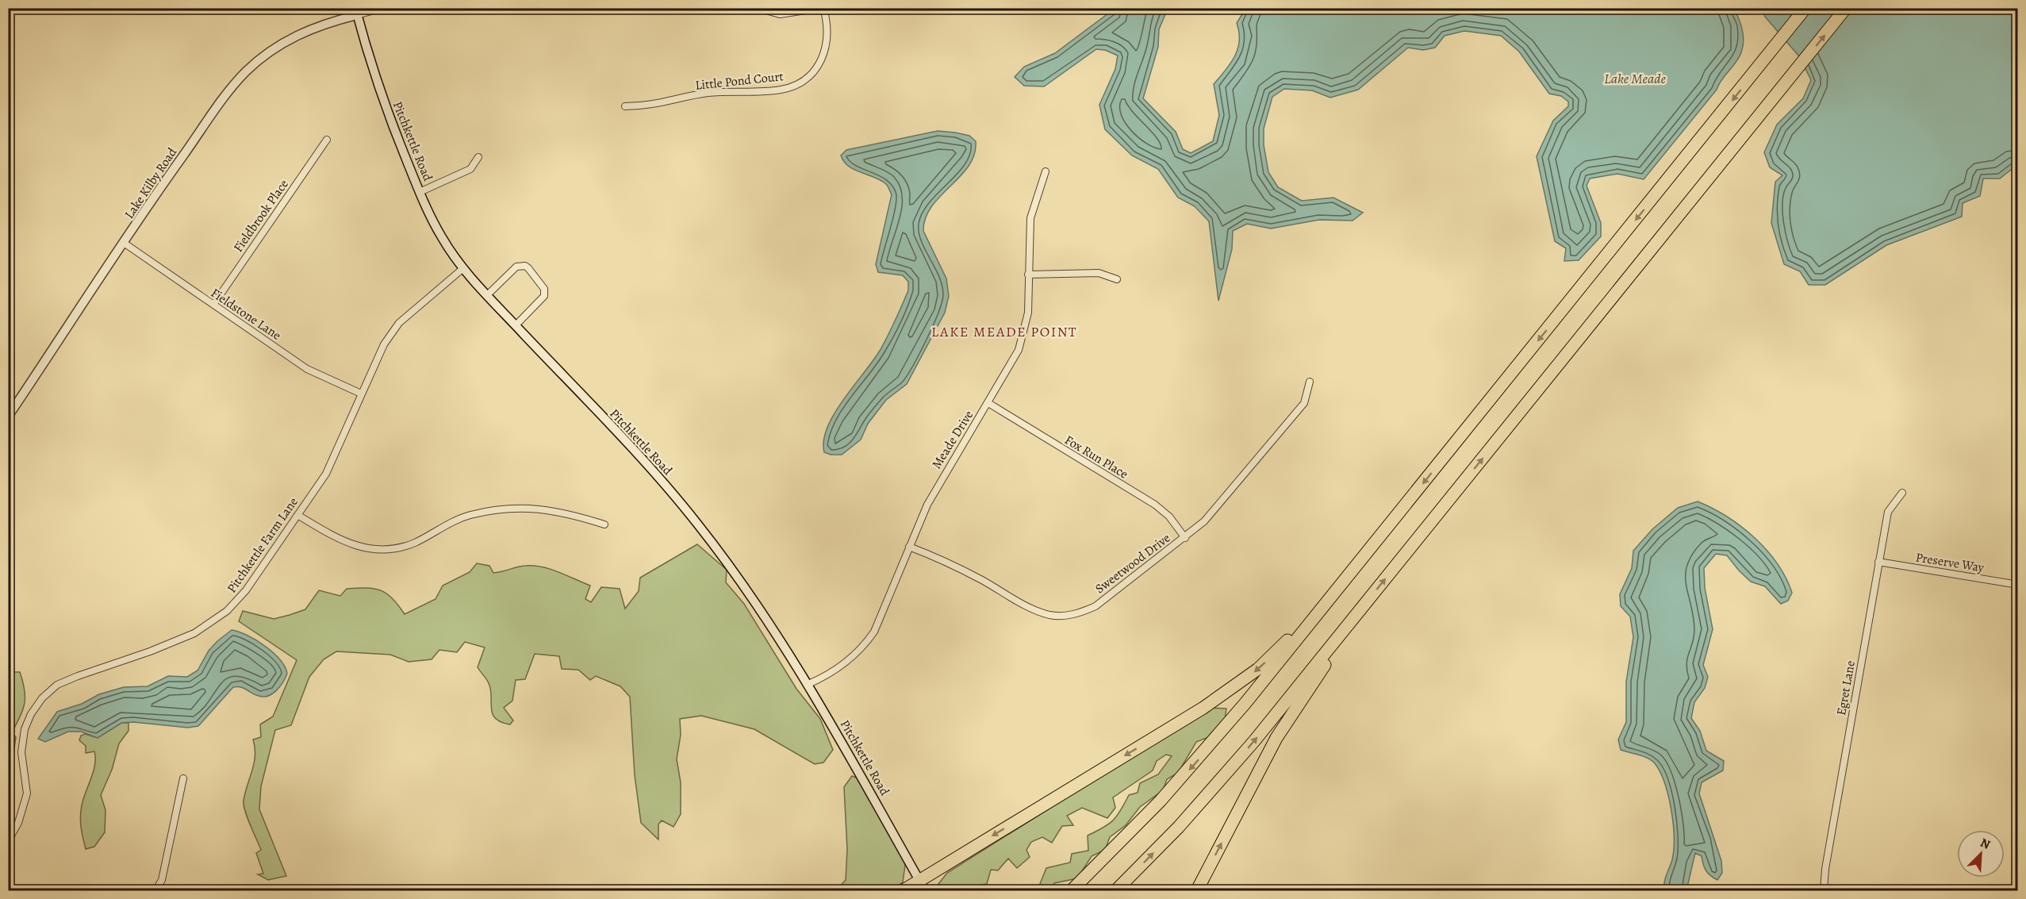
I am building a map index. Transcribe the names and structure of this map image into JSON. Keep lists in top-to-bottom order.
{
  "streets": {
    "main road": ["Pitchkettle Road", "Lake Kilby Road"],
    "street": [
      "Little Pond Court",
      "Fieldbrook Place",
      "Fieldstone Lane",
      "Meade Drive",
      "Fox Run Place",
      "Pitchkettle Farm Lane",
      "Preserve Way",
      "Sweetwood Drive",
      "Egret Lane"
    ]
  },
  "crossings": [
    ["Pitchkettle Road", "Lake Kilby Road"],
    ["Pitchkettle Road", "Meade Drive"],
    ["Pitchkettle Road", "Pitchkettle Farm Lane"],
    ["Lake Kilby Road", "Fieldstone Lane"],
    ["Fieldbrook Place", "Fieldstone Lane"],
    ["Fieldstone Lane", "Pitchkettle Farm Lane"],
    ["Meade Drive", "Fox Run Place"],
    ["Meade Drive", "Sweetwood Drive"],
    ["Fox Run Place", "Sweetwood Drive"],
    ["Preserve Way", "Egret Lane"]
  ],
  "districts": ["LAKE MEADE POINT"],
  "water": ["Lake Meade"],
  "north": "top right"
}
